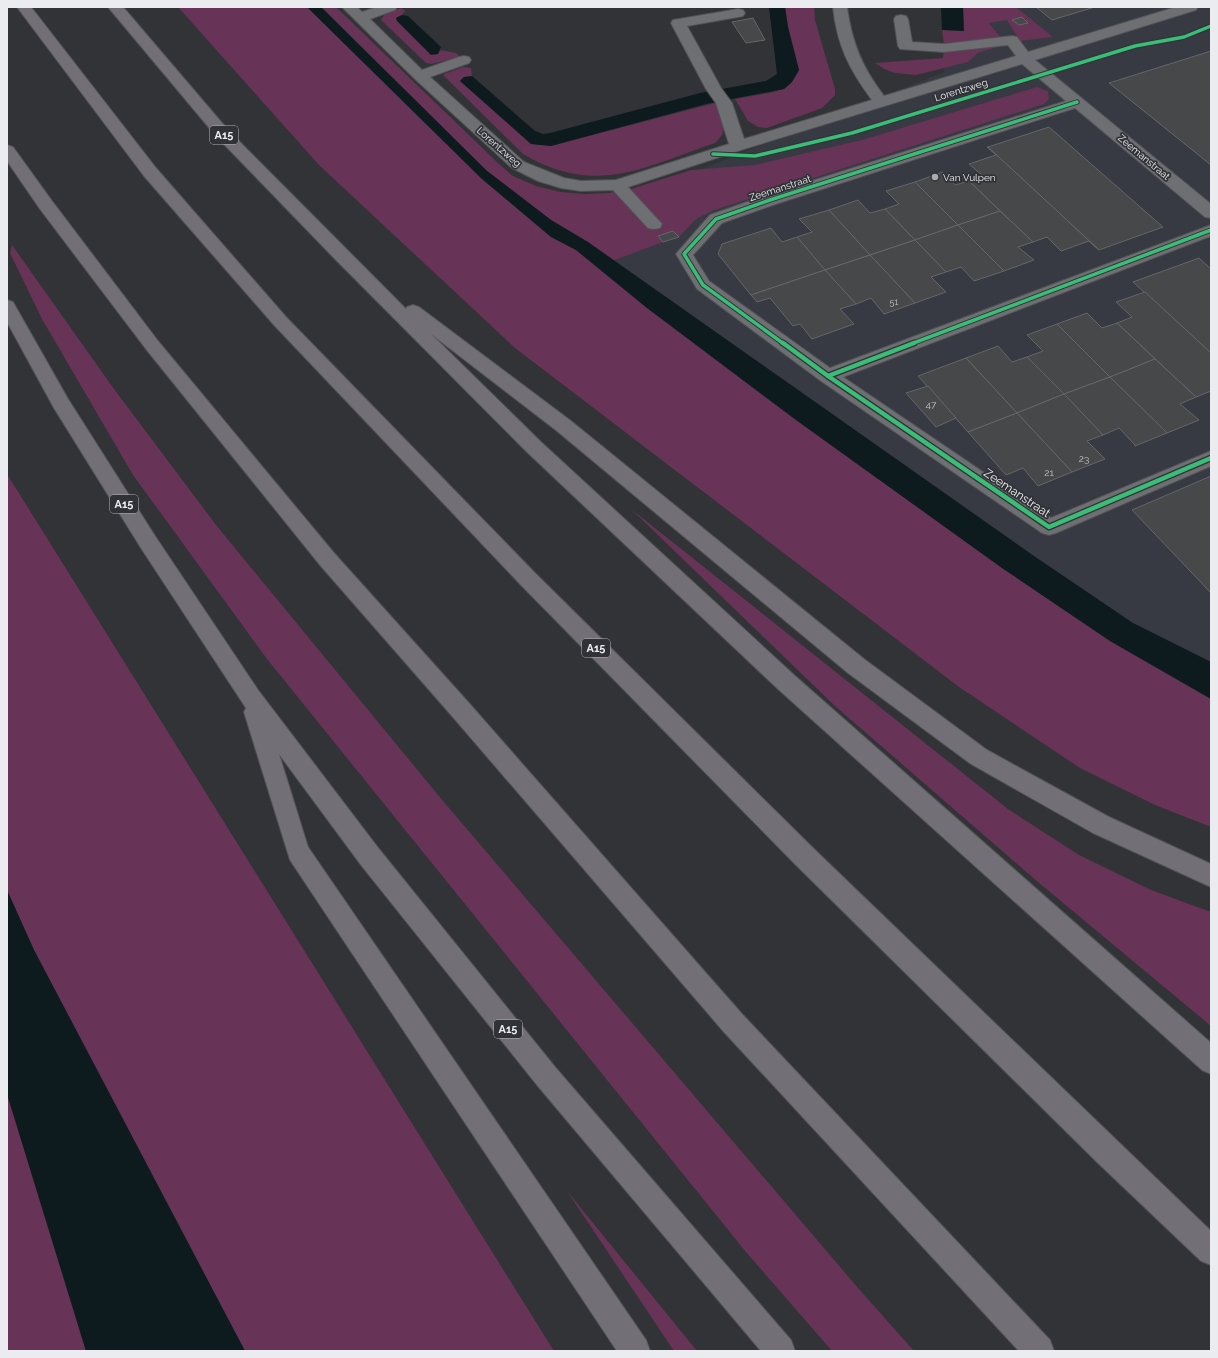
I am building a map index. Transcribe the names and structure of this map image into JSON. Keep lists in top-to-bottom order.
{
  "streets": {
    "highway": ["A15"],
    "street": ["Lorentzweg", "Zeemanstraat"]
  },
  "crossings": [
    ["Lorentzweg", "Zeemanstraat"]
  ],
  "places": ["Van Vulpen"],
  "house_numbers": [
    "51",
    "47",
    "23",
    "21"
  ]
}
